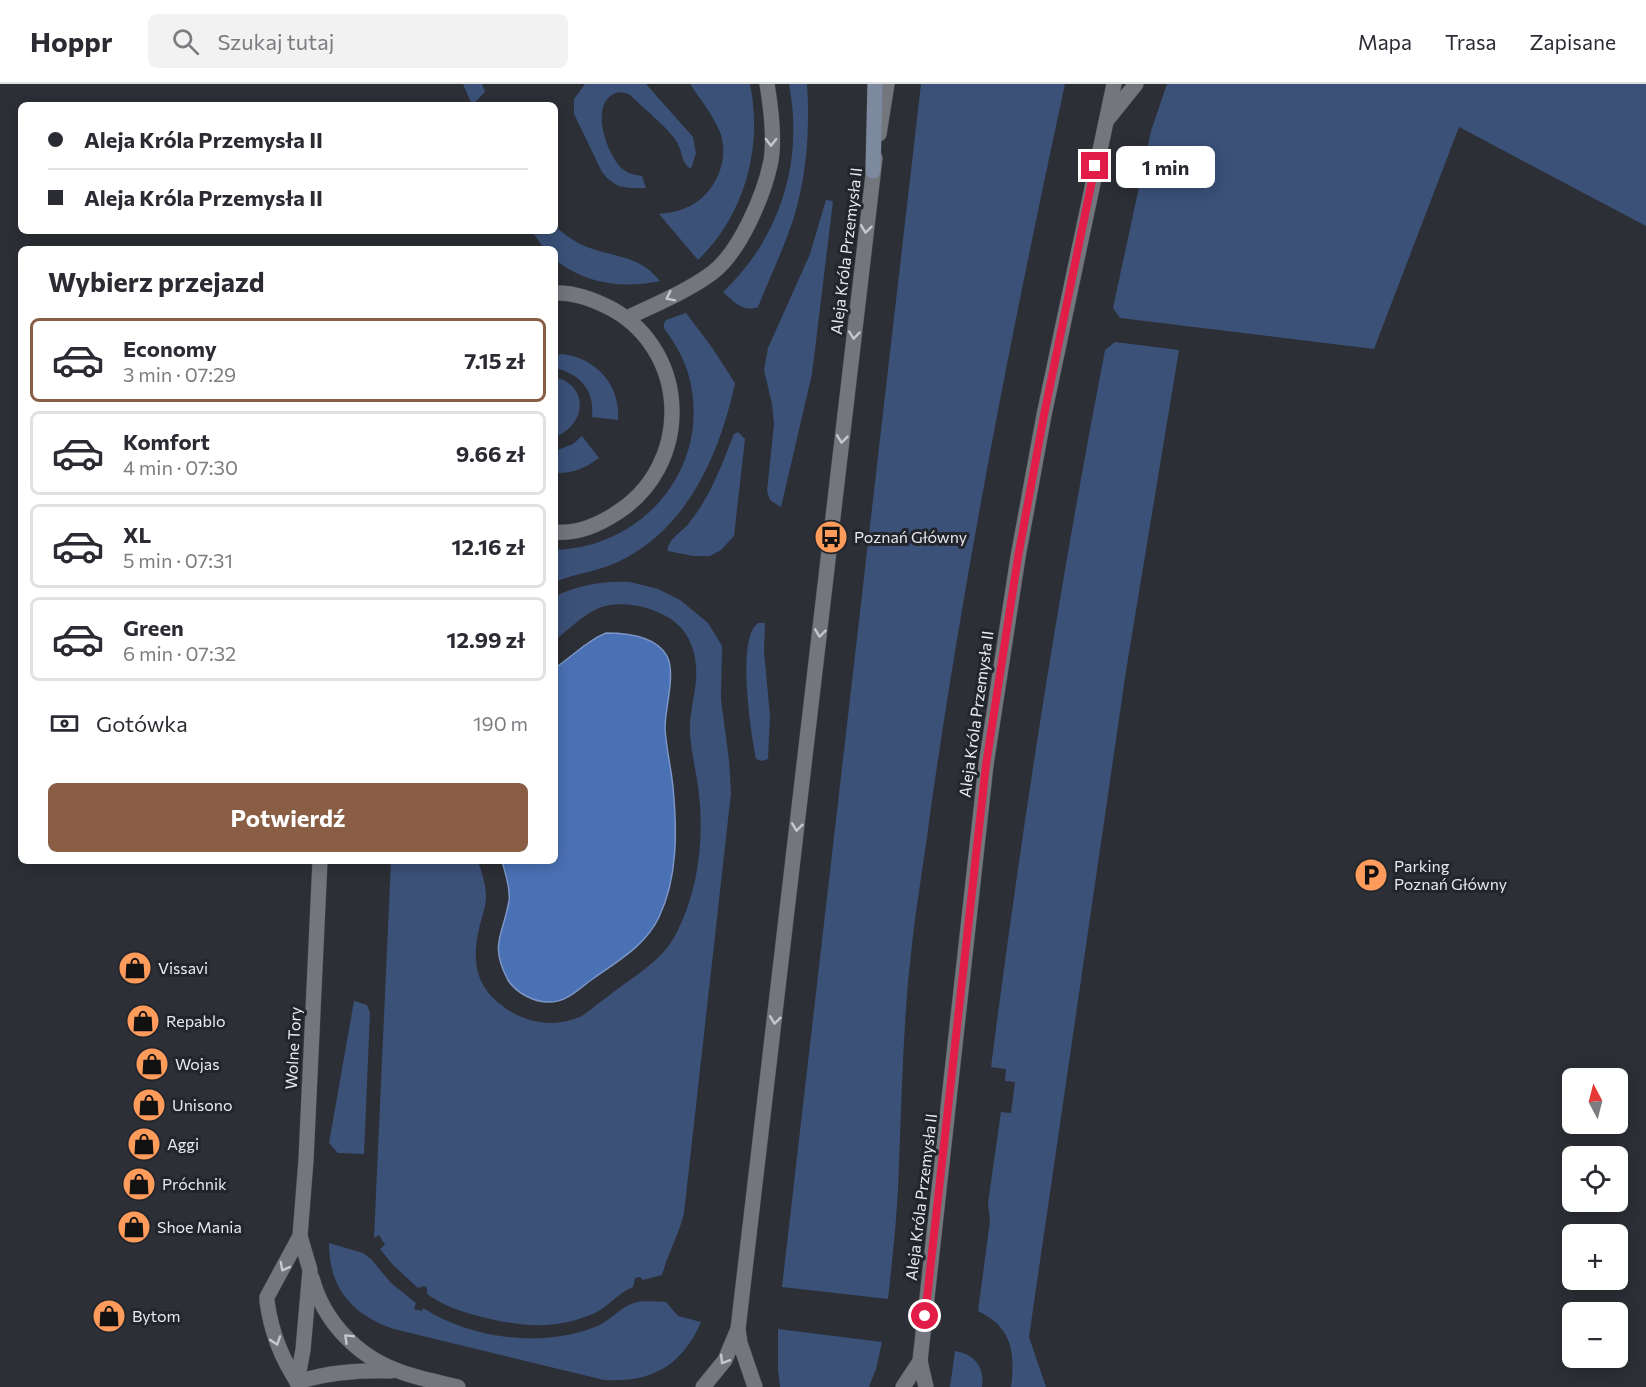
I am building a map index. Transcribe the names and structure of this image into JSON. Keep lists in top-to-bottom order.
{
  "streets": {
    "street": ["Aleja Króla Przemysła II", "Wolne Tory"]
  },
  "one_way": ["Aleja Króla Przemysła II"],
  "places": {
    "bus stop": ["Poznań Główny"],
    "parking": ["Parking Poznań Główny"],
    "shop": [
      "Vissavi",
      "Repablo",
      "Wojas",
      "Unisono",
      "Aggi",
      "Próchnik",
      "Shoe Mania",
      "Bytom"
    ]
  },
  "north": "top",
  "page": {
    "header": "Hoppr",
    "search": "Szukaj tutaj",
    "nav": ["Mapa", "Trasa", "Zapisane"],
    "banner": ["Aleja Króla Przemysła II", "Aleja Króla Przemysła II"],
    "bubble": "1 min",
    "heading": "Wybierz przejazd",
    "list": [
      {
        "name": "Economy",
        "note": "3 min · 07:29",
        "value": "7.15 zł"
      },
      {
        "name": "Komfort",
        "note": "4 min · 07:30",
        "value": "9.66 zł"
      },
      {
        "name": "XL",
        "note": "5 min · 07:31",
        "value": "12.16 zł"
      },
      {
        "name": "Green",
        "note": "6 min · 07:32",
        "value": "12.99 zł"
      }
    ],
    "pay": ["Gotówka", "190 m"],
    "buttons": "Potwierdź",
    "map_buttons": ["+", "−"]
  }
}
